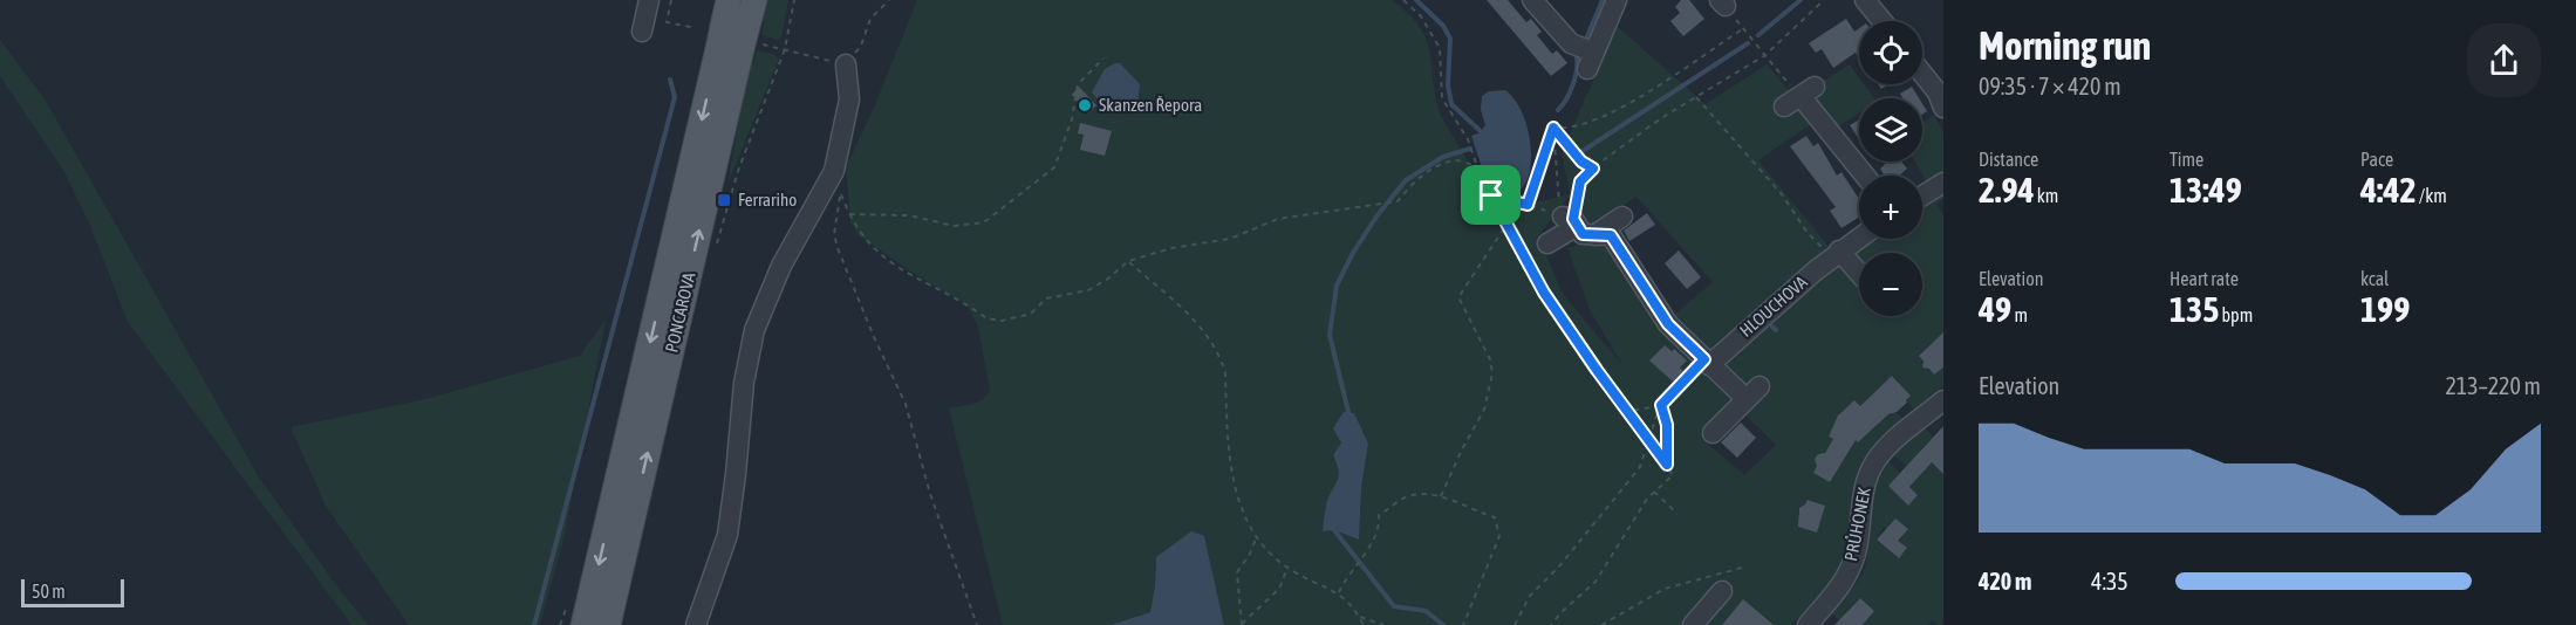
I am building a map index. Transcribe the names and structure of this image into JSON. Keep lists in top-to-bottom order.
{
  "streets": {
    "main road": ["PONCAROVA"],
    "street": ["HLOUCHOVA", "PRŮHONEK"]
  },
  "places": {
    "other": ["Skanzen Řepora"],
    "transit": ["Ferrariho"]
  },
  "scale_bar": "50 m",
  "page": {
    "heading": ["Morning run", "09:35 · 7 × 420 m"],
    "map_buttons": ["+", "−"],
    "stats": [
      ["Distance", "2.94 km"],
      ["Time", "13:49"],
      ["Pace", "4:42 /km"],
      ["Elevation", "49 m"],
      ["Heart rate", "135 bpm"],
      ["kcal", "199"]
    ],
    "chart": ["Elevation", "213–220 m"],
    "list": [
      {
        "name": "420 m",
        "note": "4:35"
      }
    ],
    "scale": "50 m"
  }
}
